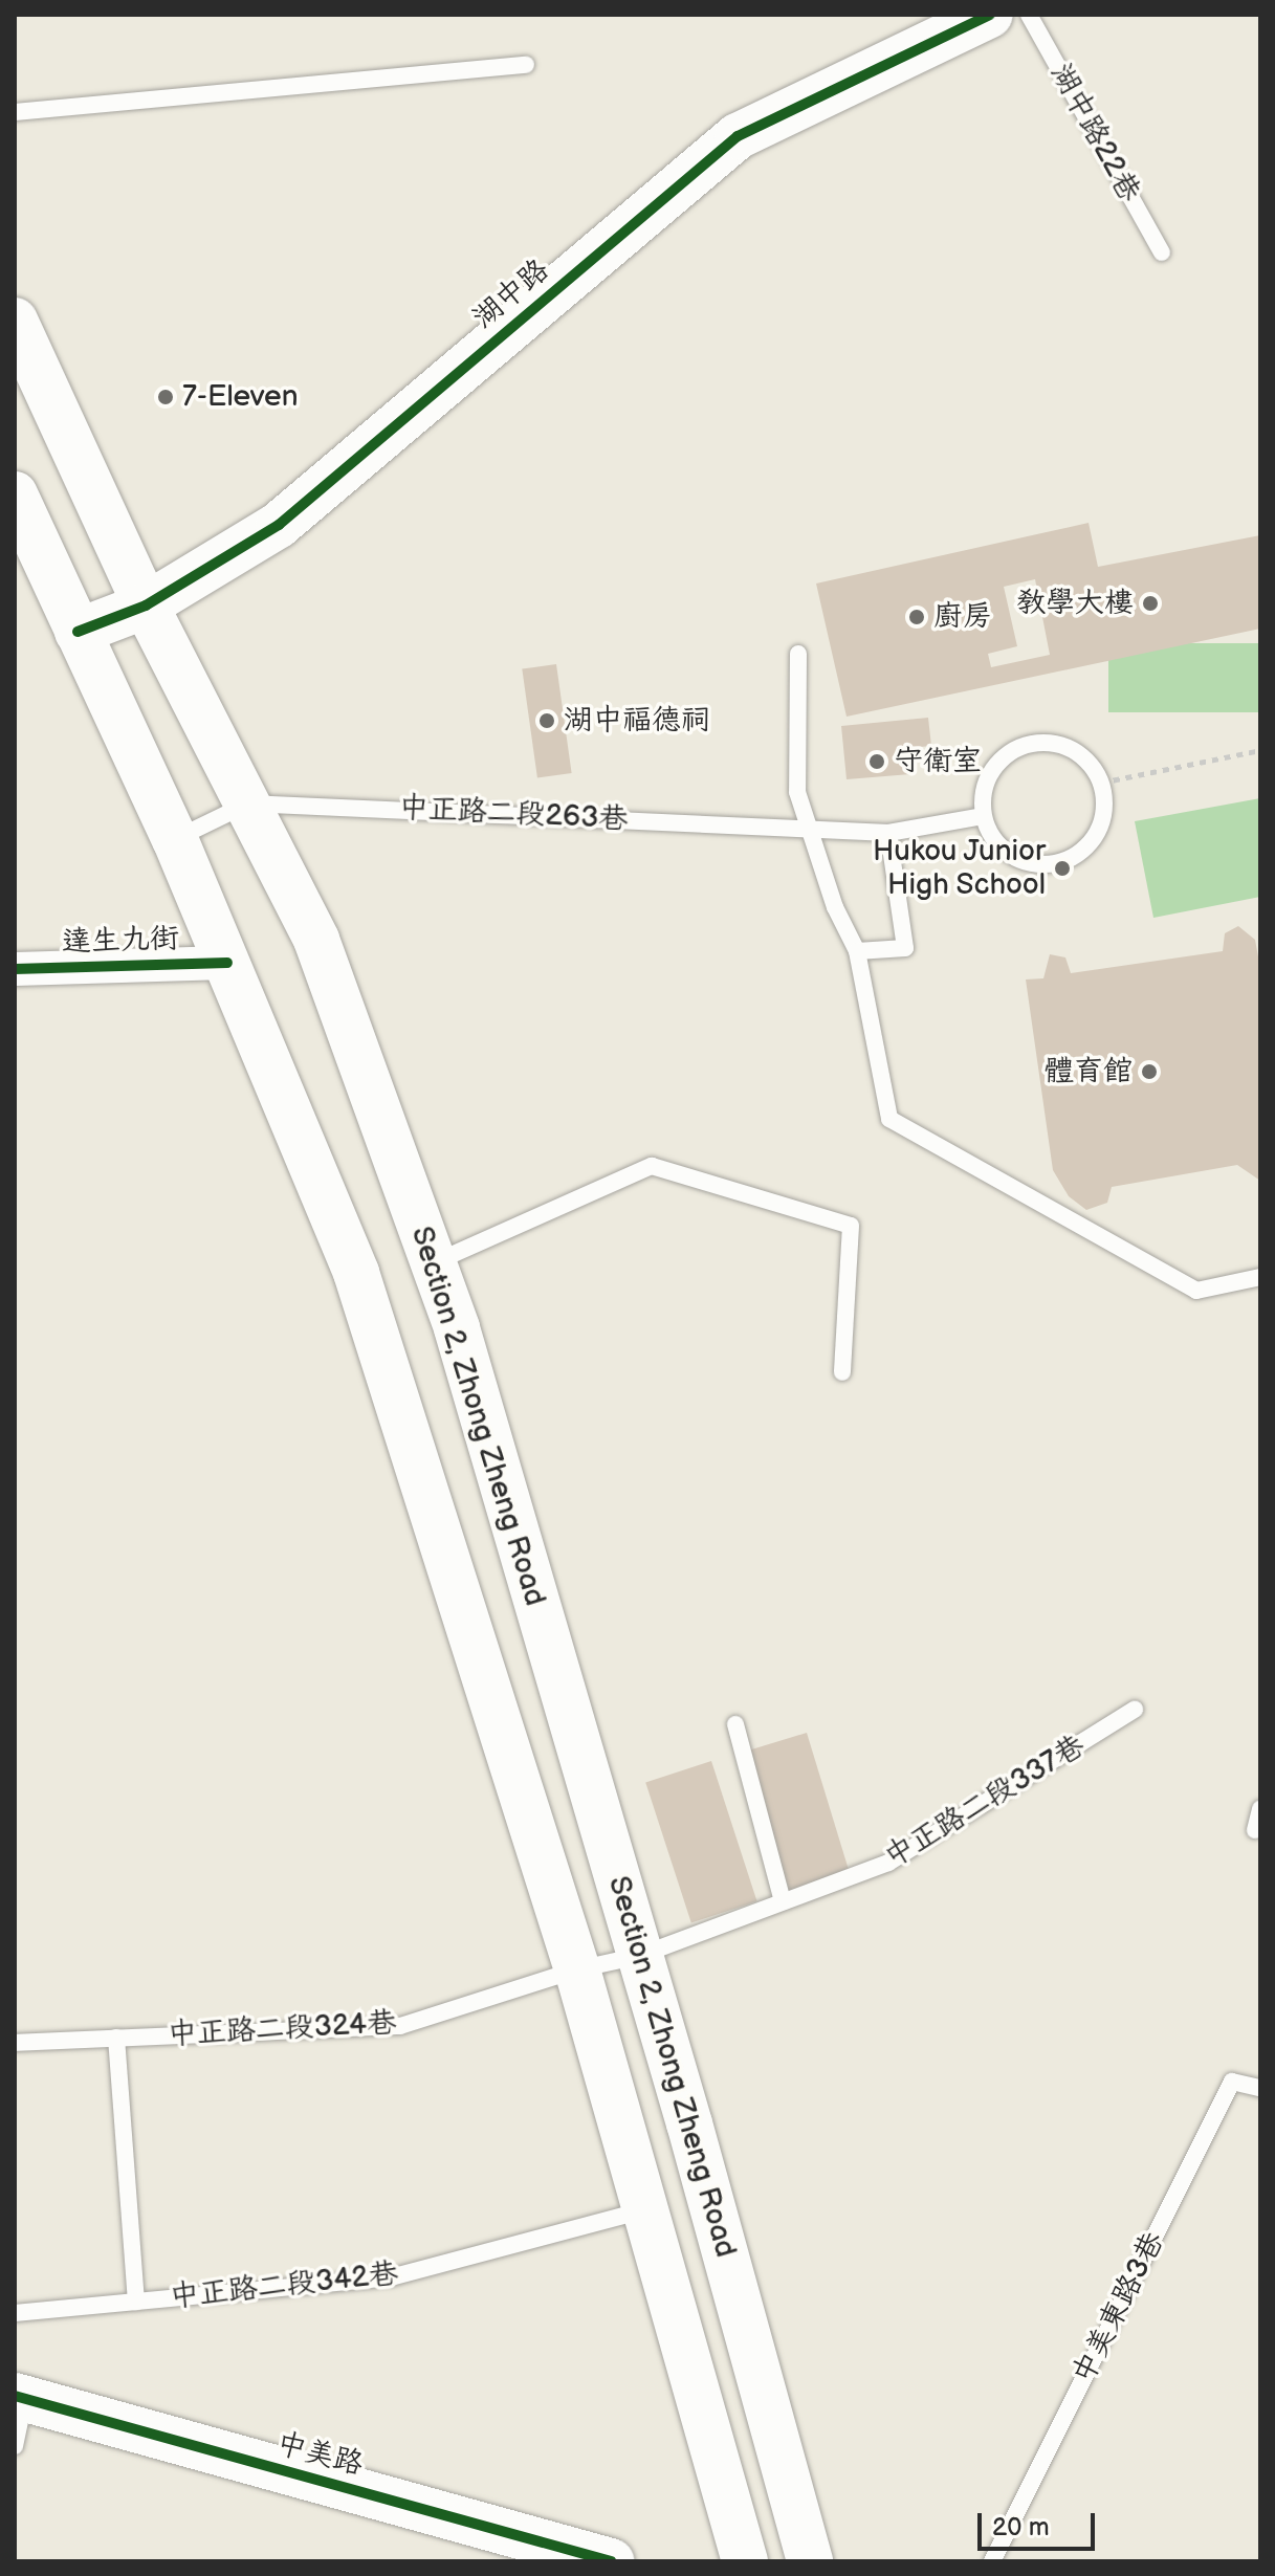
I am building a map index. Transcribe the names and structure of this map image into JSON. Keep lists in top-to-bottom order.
{
  "streets": {
    "main road": ["湖中路", "Section 2, Zhong Zheng Road", "中美路"],
    "street": ["達生九街"],
    "lane": [
      "湖中路22巷",
      "中正路二段263巷",
      "中正路二段337巷",
      "中正路二段324巷",
      "中正路二段342巷",
      "中美東路3巷"
    ]
  },
  "crossings": [
    ["湖中路", "Section 2, Zhong Zheng Road"],
    ["中正路二段263巷", "Section 2, Zhong Zheng Road"],
    ["Section 2, Zhong Zheng Road", "中正路二段337巷"],
    ["Section 2, Zhong Zheng Road", "中正路二段324巷"],
    ["中正路二段337巷", "中正路二段324巷"]
  ],
  "places": [
    "7-Eleven",
    "教學大樓",
    "廚房",
    "湖中福德祠",
    "守衛室",
    "Hukou Junior High School",
    "體育館"
  ],
  "scale_bar": "20 m"
}
